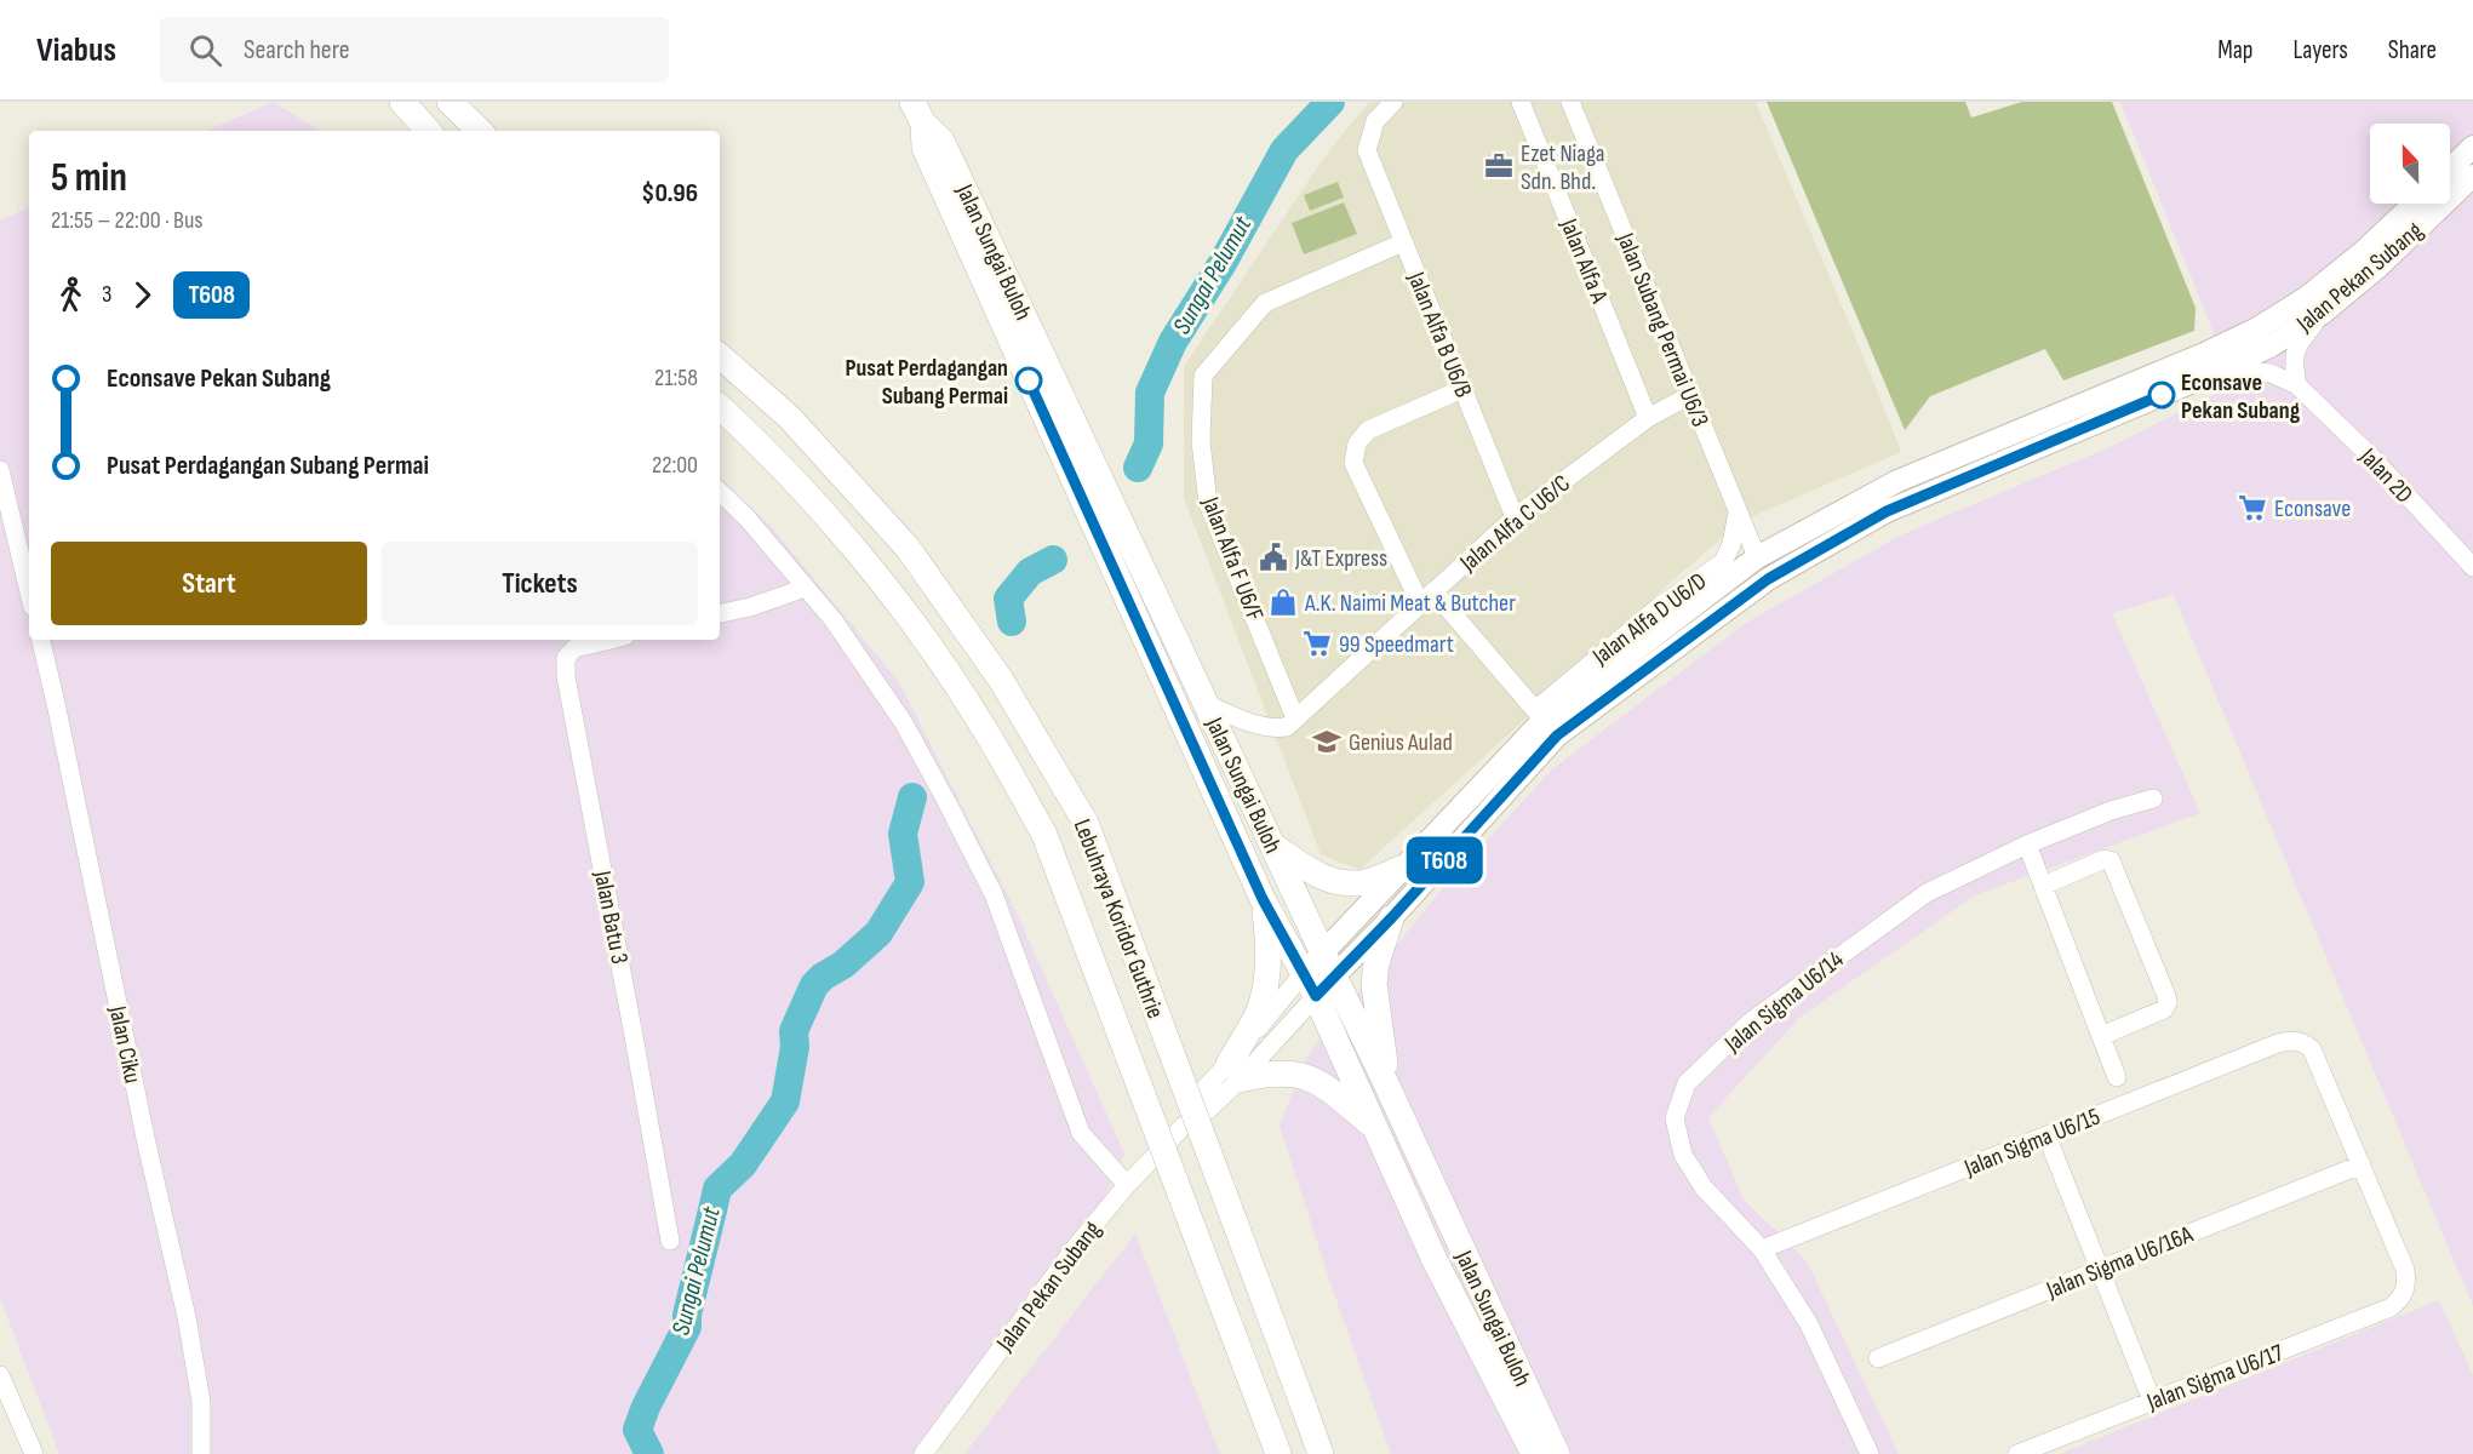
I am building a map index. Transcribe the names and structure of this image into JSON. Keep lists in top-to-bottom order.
{
  "streets": {
    "highway": ["Jalan Sungai Buloh", "Lebuhraya Koridor Guthrie"],
    "main road": ["Jalan Pekan Subang"],
    "street": [
      "Jalan Alfa A",
      "Jalan Subang Permai U6/3",
      "Jalan Alfa B U6/B",
      "Jalan 2D",
      "Jalan Alfa C U6/C",
      "Jalan Alfa F U6/F",
      "Jalan Alfa D U6/D",
      "Jalan Batu 3",
      "Jalan Sigma U6/14",
      "Jalan Ciku",
      "Jalan Sigma U6/15",
      "Jalan Sigma U6/16A",
      "Jalan Sigma U6/17"
    ]
  },
  "crossings": [
    ["Jalan Sungai Buloh", "Jalan Pekan Subang"],
    ["Jalan Alfa A", "Jalan Alfa C U6/C"],
    ["Jalan Pekan Subang", "Jalan Subang Permai U6/3"],
    ["Jalan Pekan Subang", "Jalan 2D"],
    ["Jalan Pekan Subang", "Jalan Alfa D U6/D"],
    ["Jalan Subang Permai U6/3", "Jalan Alfa C U6/C"],
    ["Jalan Subang Permai U6/3", "Jalan Alfa D U6/D"],
    ["Jalan Alfa B U6/B", "Jalan Alfa C U6/C"],
    ["Jalan Alfa B U6/B", "Jalan Alfa F U6/F"],
    ["Jalan Alfa C U6/C", "Jalan Alfa F U6/F"],
    ["Jalan Sigma U6/14", "Jalan Sigma U6/15"],
    ["Jalan Sigma U6/15", "Jalan Sigma U6/16A"],
    ["Jalan Sigma U6/15", "Jalan Sigma U6/17"],
    ["Jalan Sigma U6/16A", "Jalan Sigma U6/17"]
  ],
  "water": ["Sungai Pelumut"],
  "places": {
    "office": ["Ezet Niaga Sdn. Bhd."],
    "other": ["Pusat Perdagangan Subang Permai", "Econsave Pekan Subang"],
    "supermarket": ["Econsave", "99 Speedmart"],
    "public building": ["J&T Express"],
    "shop": ["A.K. Naimi Meat & Butcher"],
    "school or university": ["Genius Aulad"]
  },
  "lines": ["bus line T608"],
  "north": "top",
  "page": {
    "header": "Viabus",
    "search": "Search here",
    "nav": ["Map", "Layers", "Share"],
    "on_map": "T608",
    "heading": ["5 min", "21:55 – 22:00 · Bus", "$0.96"],
    "legs": ["3", "T608"],
    "list": [
      {
        "name": "Econsave Pekan Subang",
        "value": "21:58"
      },
      {
        "name": "Pusat Perdagangan Subang Permai",
        "value": "22:00"
      }
    ],
    "buttons": ["Start", "Tickets"]
  }
}
